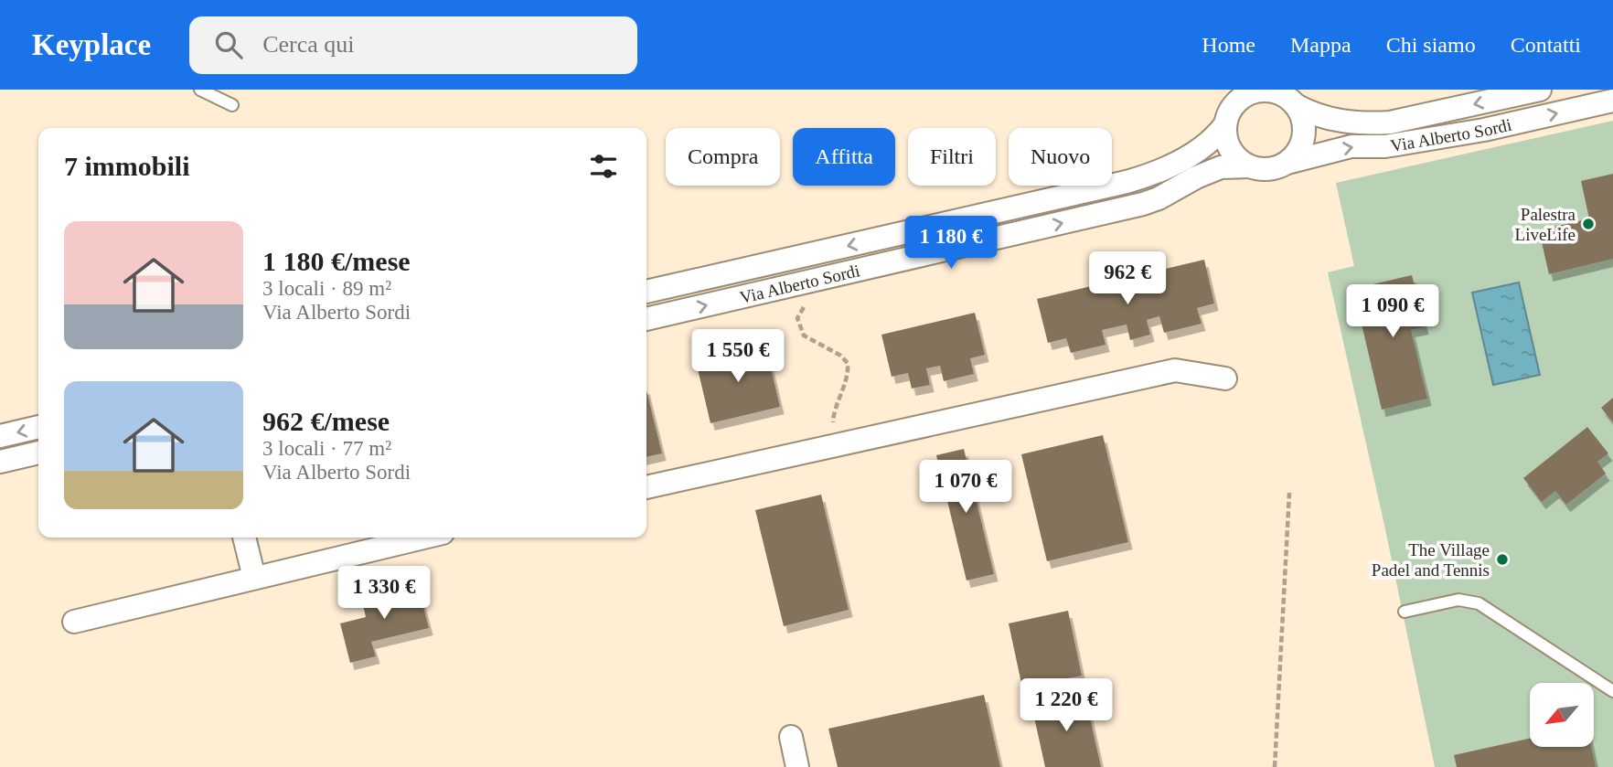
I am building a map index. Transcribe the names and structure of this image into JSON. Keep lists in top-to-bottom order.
{
  "streets": {
    "street": ["Via Alberto Sordi"]
  },
  "places": ["Palestra LiveLife", "The Village Padel and Tennis"],
  "north": "bottom left",
  "page": {
    "header": "Keyplace",
    "search": "Cerca qui",
    "nav": [
      "Home",
      "Mappa",
      "Chi siamo",
      "Contatti"
    ],
    "chip": [
      "Compra",
      "Affitta",
      "Filtri",
      "Nuovo"
    ],
    "heading": "7 immobili",
    "list": [
      {
        "name": "1 180 €/mese",
        "note": "3 locali · 89 m² · Via Alberto Sordi"
      },
      {
        "name": "962 €/mese",
        "note": "3 locali · 77 m² · Via Alberto Sordi"
      }
    ],
    "price": [
      "1 180 €",
      "962 €",
      "1 090 €",
      "1 550 €",
      "1 070 €",
      "1 330 €",
      "1 220 €"
    ]
  }
}
